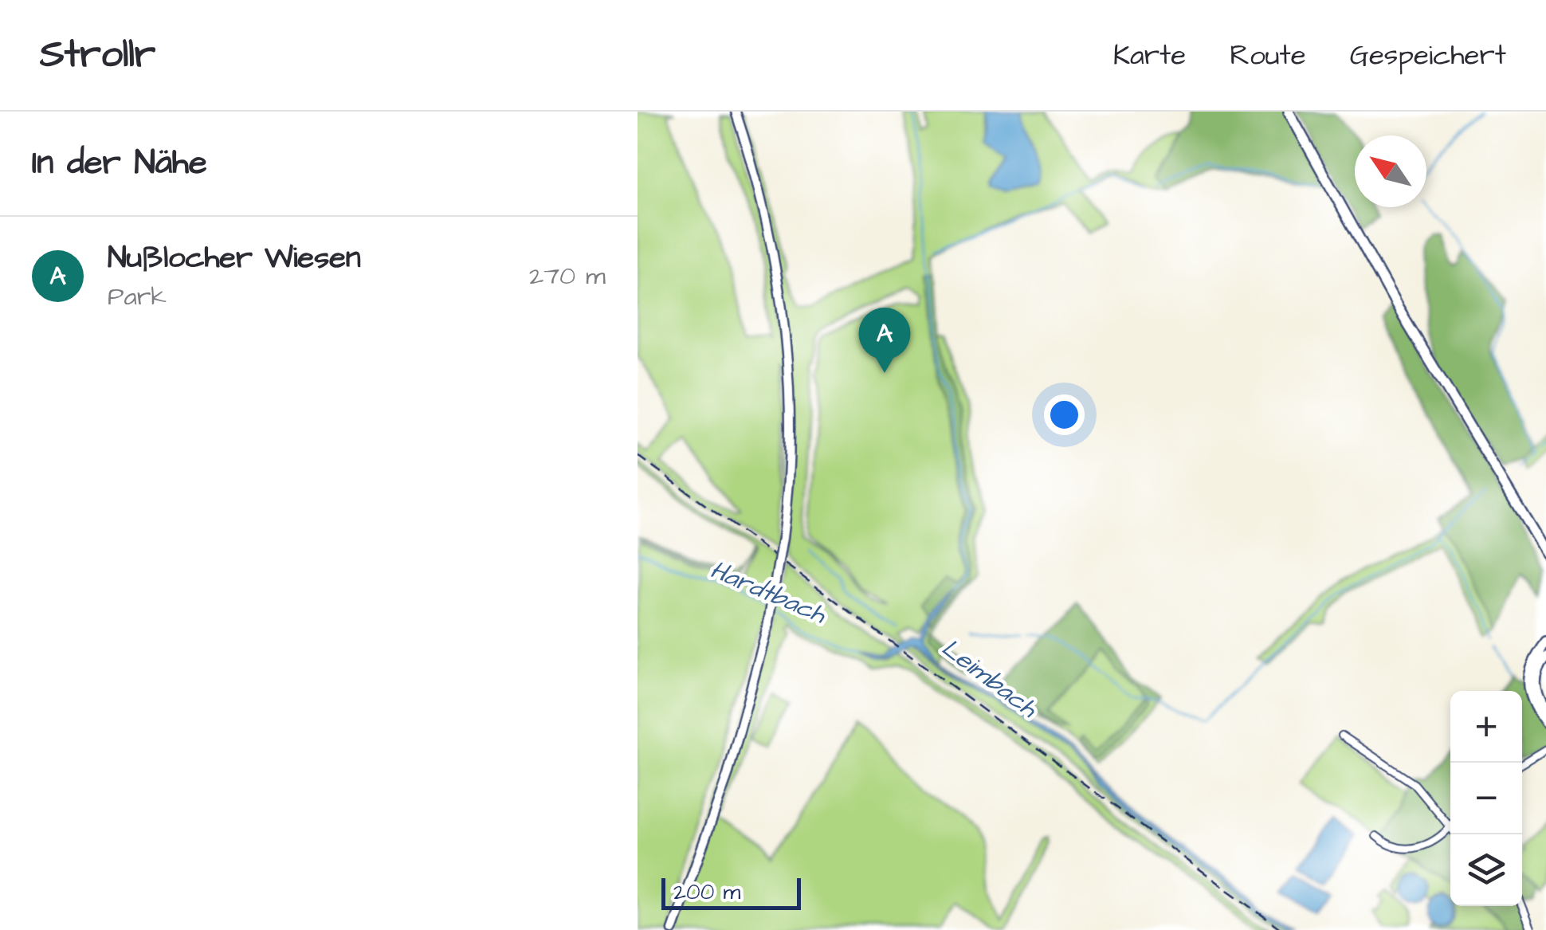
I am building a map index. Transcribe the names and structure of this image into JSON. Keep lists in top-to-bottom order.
{
  "water": ["Hardtbach", "Leimbach"],
  "scale_bar": "200 m",
  "north": "top left",
  "page": {
    "header": "Strollr",
    "nav": ["Karte", "Route", "Gespeichert"],
    "heading": "In der Nähe",
    "list": [
      {
        "mark": "A",
        "name": "Nußlocher Wiesen",
        "note": "Park",
        "value": "270 m"
      }
    ],
    "pins": "A",
    "map_buttons": ["+", "−"],
    "scale": "200 m"
  }
}
